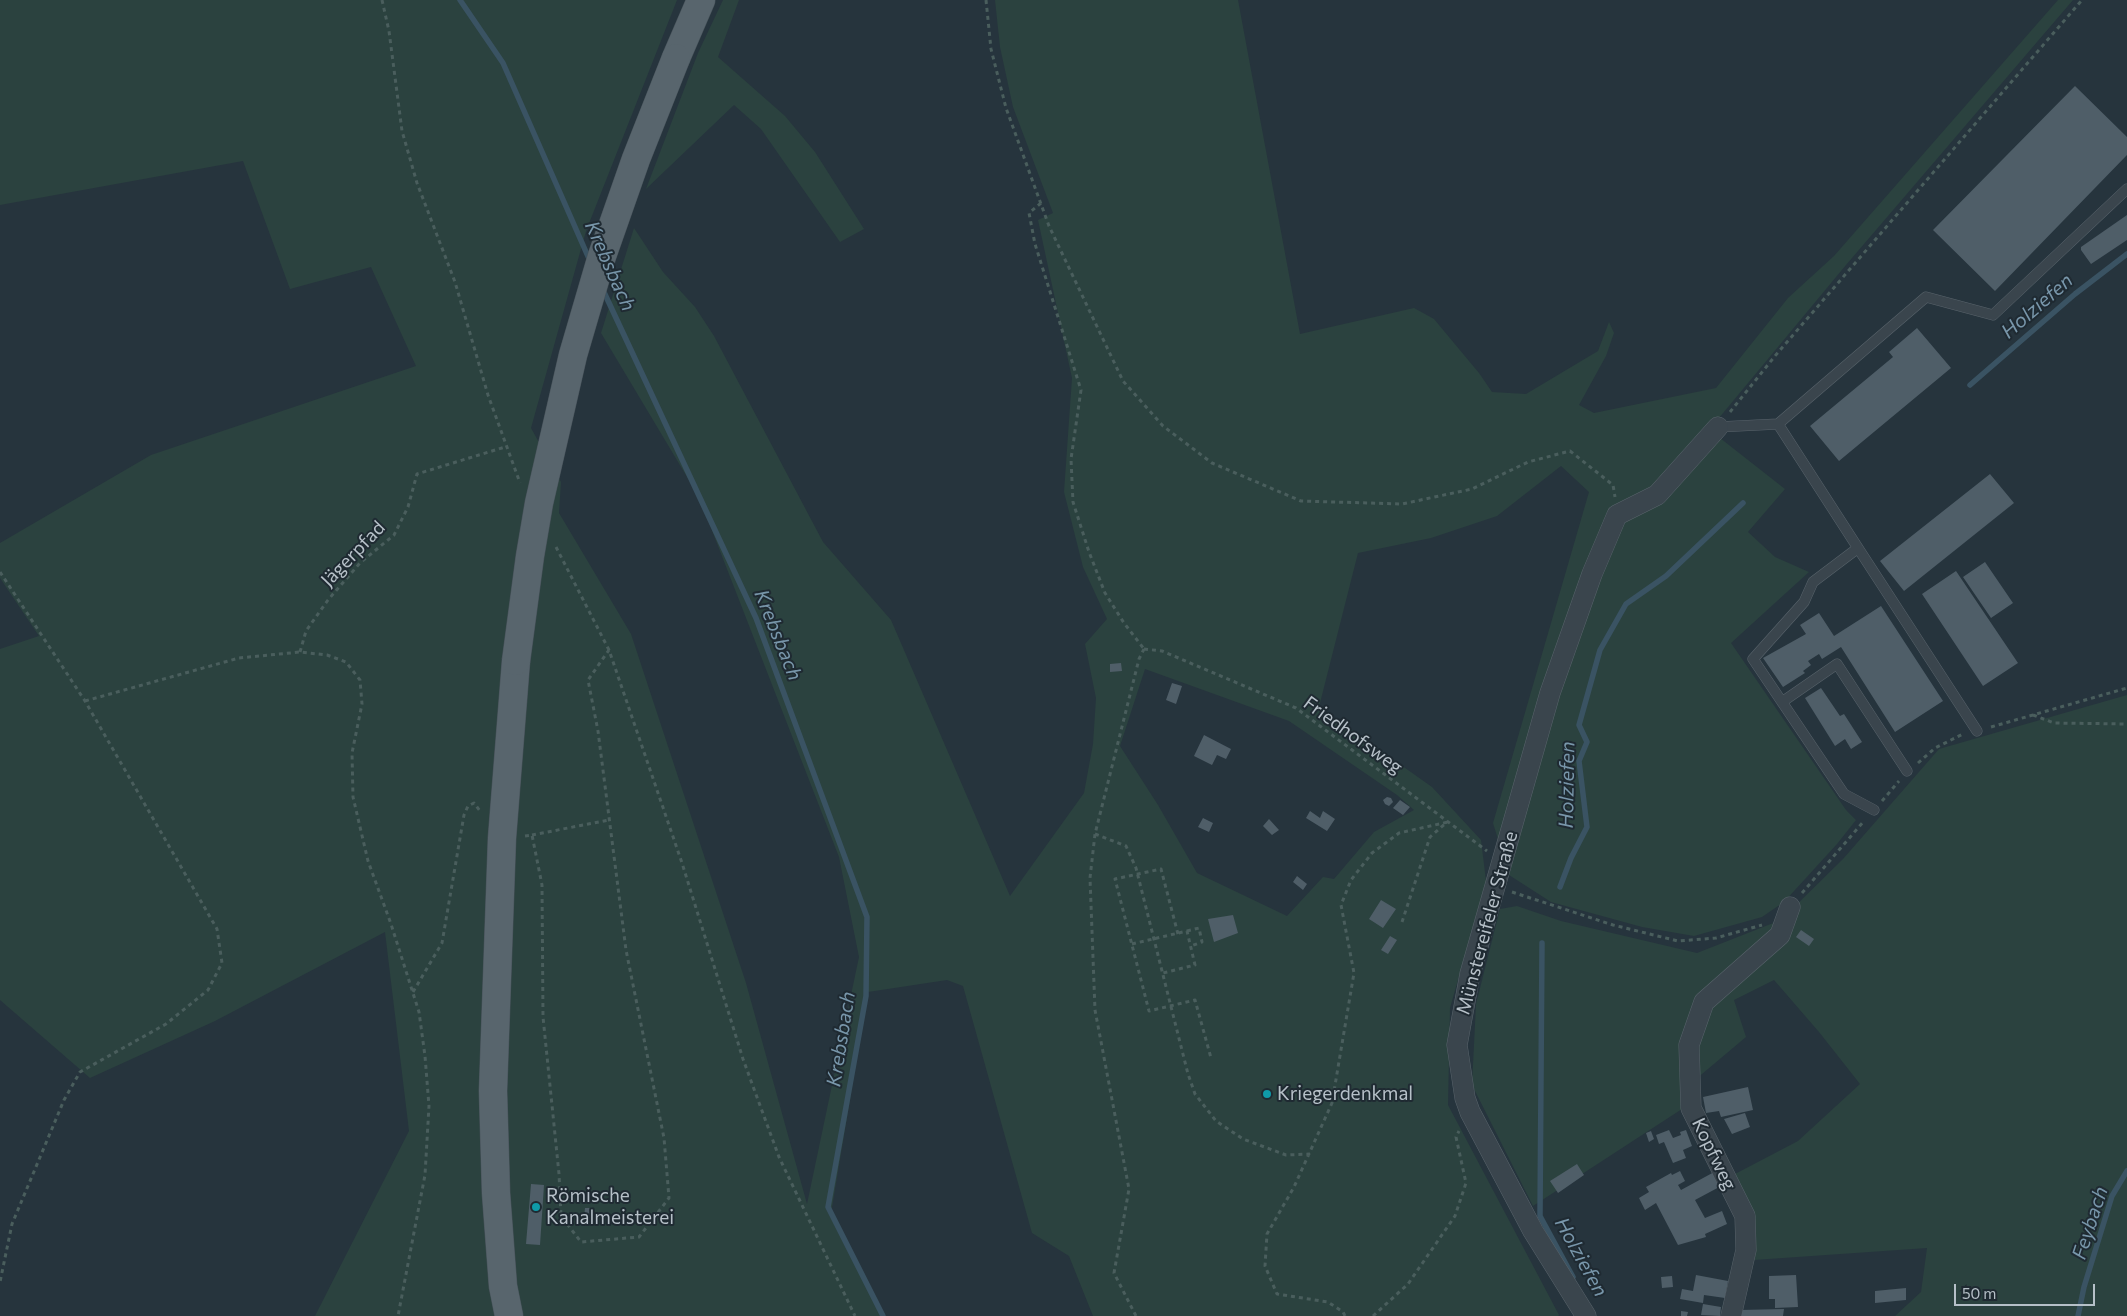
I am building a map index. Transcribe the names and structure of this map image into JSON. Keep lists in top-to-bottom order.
{
  "streets": {
    "street": ["Münstereifeler Straße", "Kopfweg"],
    "path": ["Jägerpfad", "Friedhofsweg"]
  },
  "crossings": [
    ["Friedhofsweg", "Münstereifeler Straße"]
  ],
  "water": ["Krebsbach", "Holziefen", "Feybach"],
  "places": ["Kriegerdenkmal", "Römische Kanalmeisterei"],
  "scale_bar": "50 m"
}
